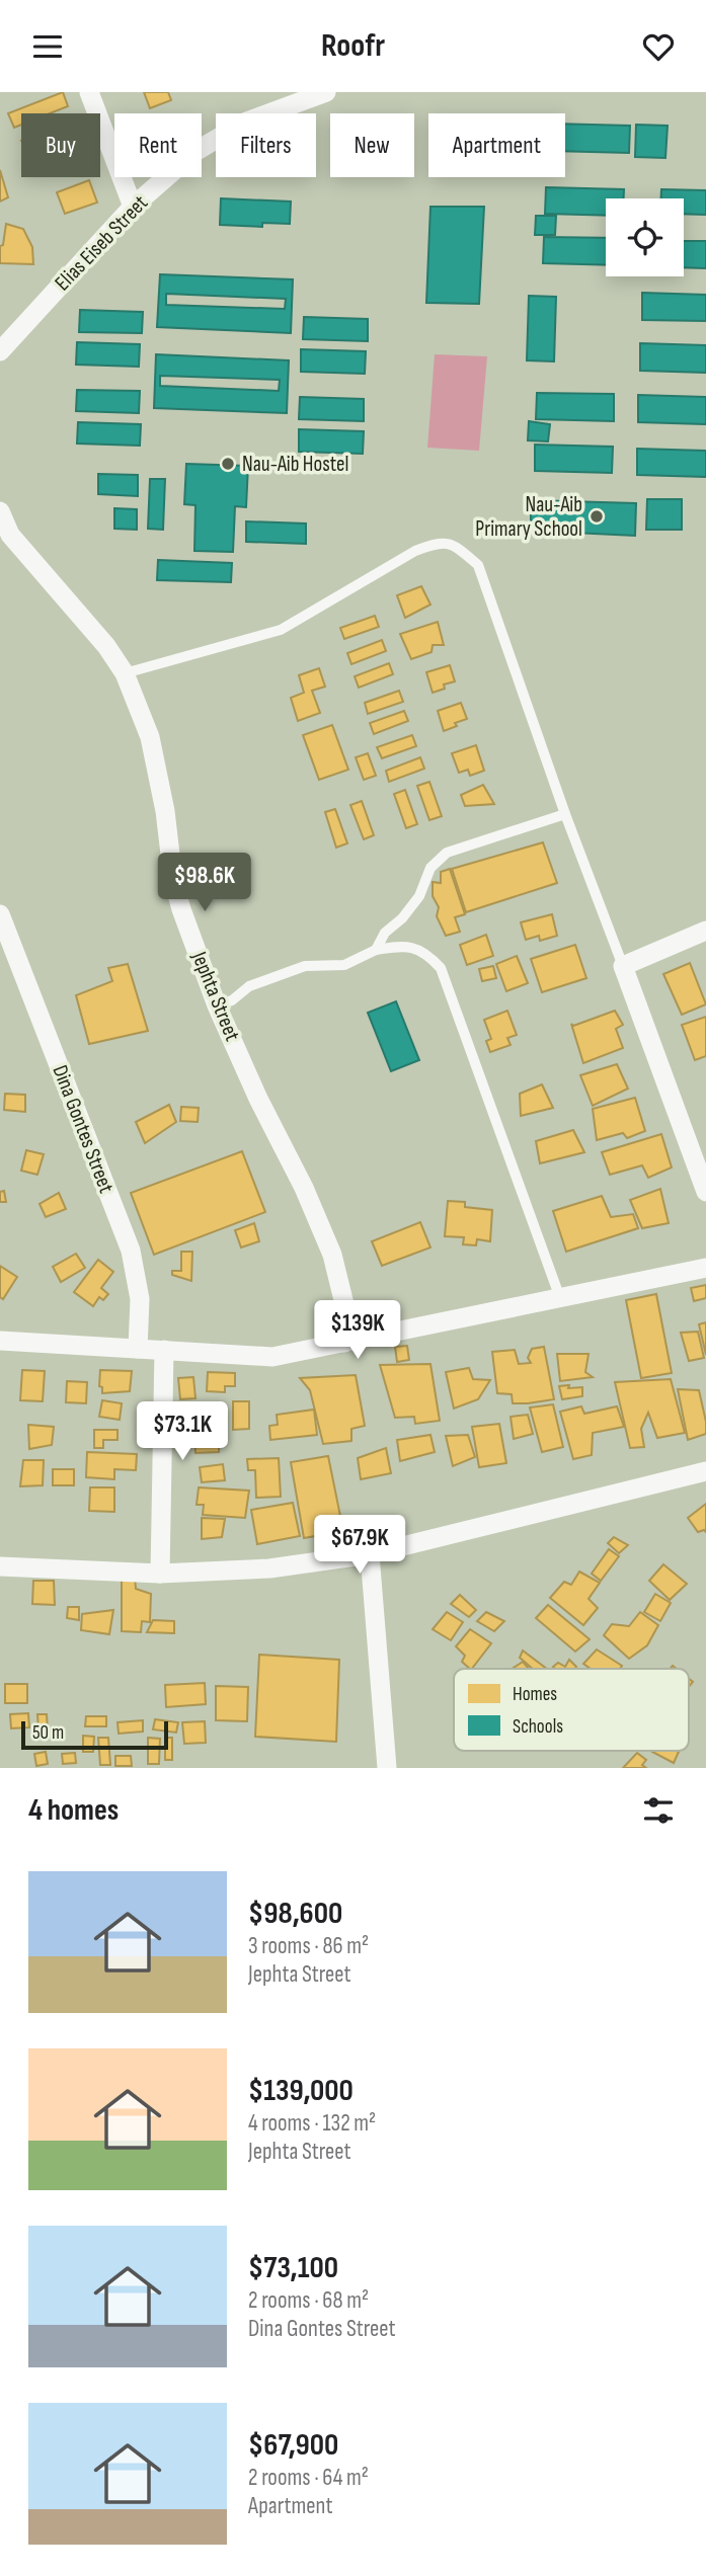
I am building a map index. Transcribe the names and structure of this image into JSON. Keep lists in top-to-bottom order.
{
  "streets": {
    "street": ["Elias Eiseb Street", "Jephta Street", "Dina Gontes Street"]
  },
  "places": ["Nau-Aib Hostel", "Nau-Aib Primary School"],
  "legend": ["Homes", "Schools"],
  "scale_bar": "50 m",
  "page": {
    "header": "Roofr",
    "chip": [
      "Buy",
      "Rent",
      "Filters",
      "New",
      "Apartment"
    ],
    "price": [
      "$98.6K",
      "$139K",
      "$73.1K",
      "$67.9K"
    ],
    "scale": "50 m",
    "heading": "4 homes",
    "list": [
      {
        "name": "$98,600",
        "note": "3 rooms · 86 m² · Jephta Street"
      },
      {
        "name": "$139,000",
        "note": "4 rooms · 132 m² · Jephta Street"
      },
      {
        "name": "$73,100",
        "note": "2 rooms · 68 m² · Dina Gontes Street"
      },
      {
        "name": "$67,900",
        "note": "2 rooms · 64 m² · Apartment"
      }
    ]
  }
}
